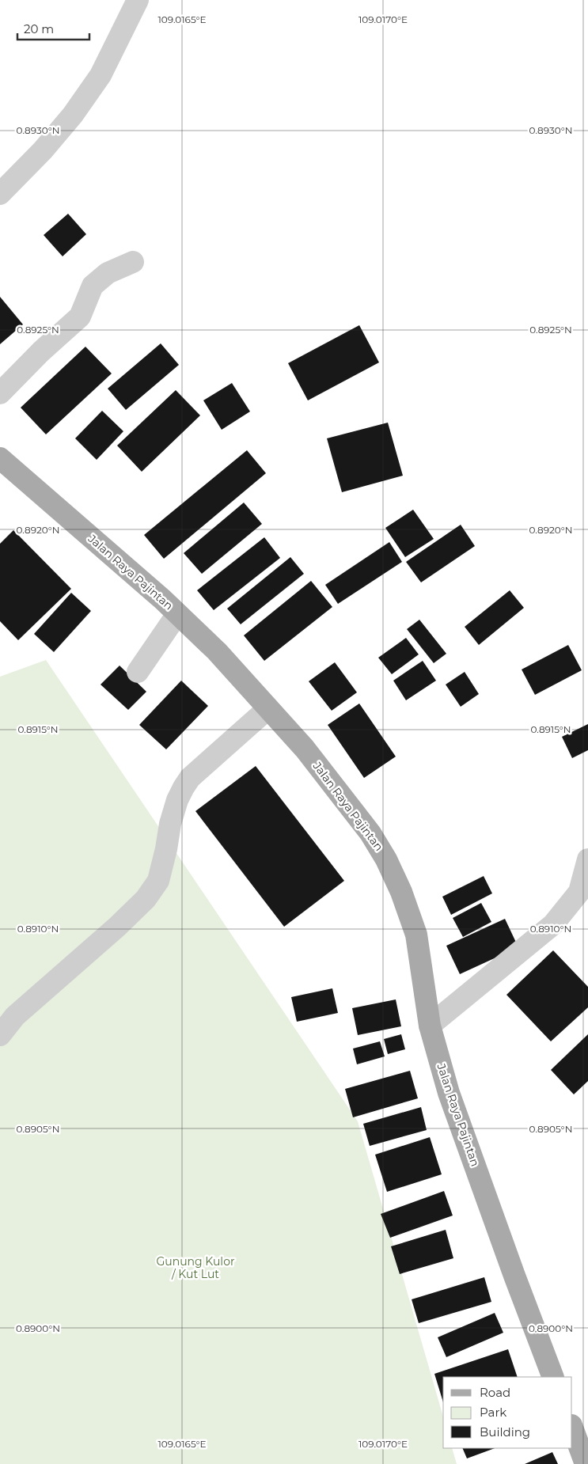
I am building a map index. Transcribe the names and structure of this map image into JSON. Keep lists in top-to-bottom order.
{
  "streets": {
    "main road": ["Jalan Raya Pajintan"]
  },
  "parks": ["Gunung Kulor / Kut Lut"],
  "legend": ["Road", "Park", "Building"],
  "scale_bar": "20 m",
  "coordinates": [
    "109.0165°E",
    "109.0170°E",
    "0.8930°N",
    "0.8925°N",
    "0.8920°N",
    "0.8915°N",
    "0.8910°N",
    "0.8905°N",
    "0.8900°N"
  ]
}
